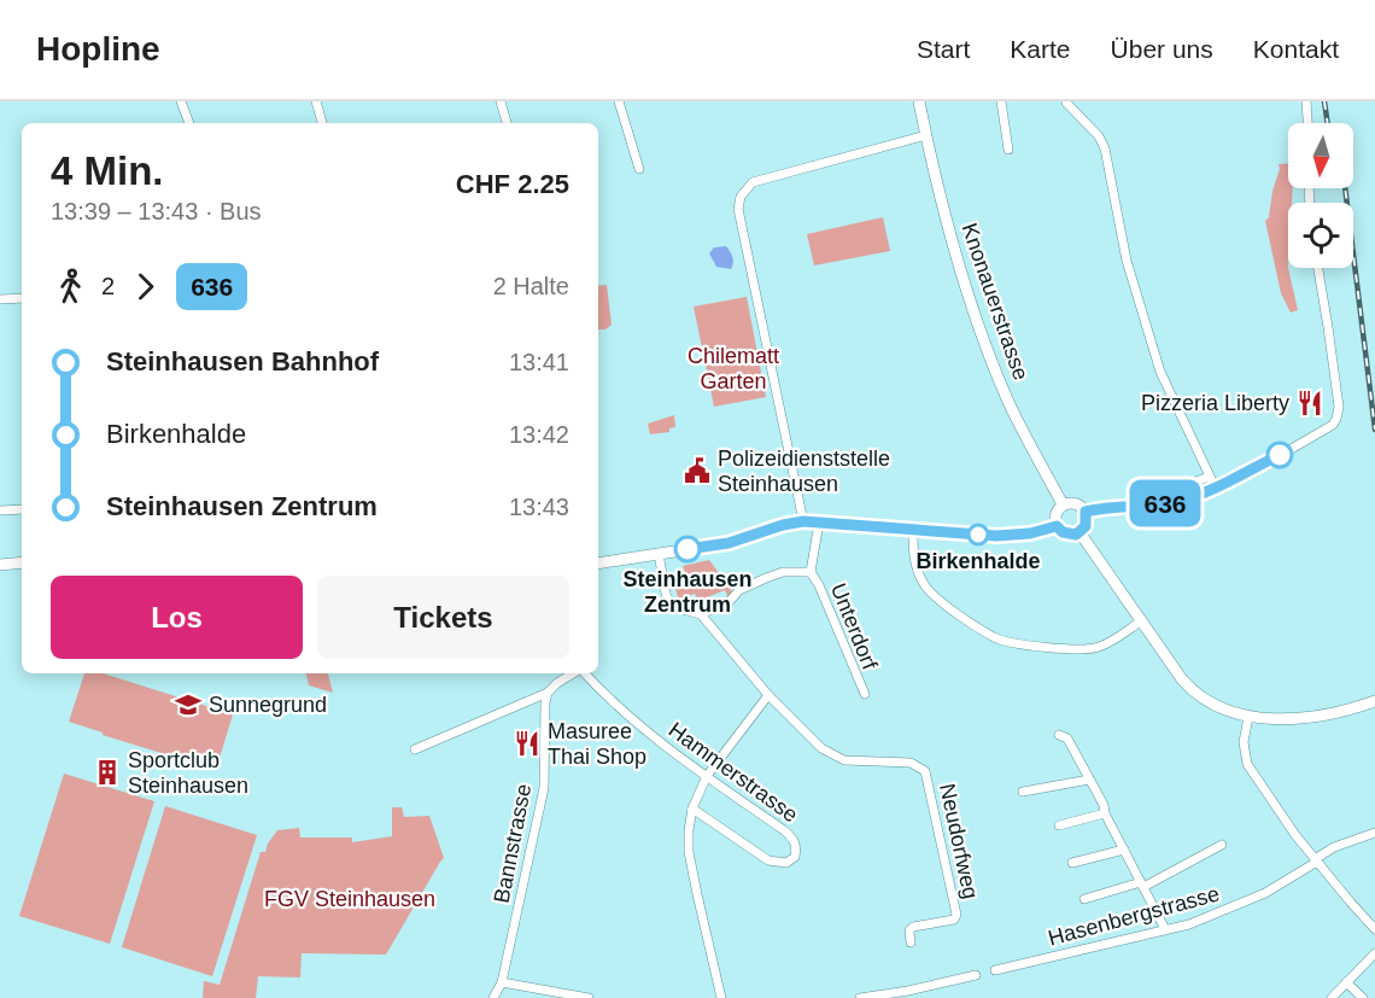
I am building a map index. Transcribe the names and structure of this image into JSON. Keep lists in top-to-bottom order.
{
  "streets": {
    "street": [
      "Knonauerstrasse",
      "Unterdorf",
      "Hammerstrasse",
      "Neudorfweg",
      "Bannstrasse",
      "Hasenbergstrasse"
    ]
  },
  "parks": ["Chilematt Garten", "FGV Steinhausen"],
  "places": {
    "restaurant": ["Pizzeria Liberty", "Masuree Thai Shop"],
    "public building": ["Polizeidienststelle Steinhausen"],
    "other": ["Birkenhalde", "Steinhausen Zentrum"],
    "school or university": ["Sunnegrund"],
    "building": ["Sportclub Steinhausen"]
  },
  "lines": ["bus line 636"],
  "north": "bottom",
  "page": {
    "header": "Hopline",
    "nav": [
      "Start",
      "Karte",
      "Über uns",
      "Kontakt"
    ],
    "on_map": "636",
    "heading": ["4 Min.", "13:39 – 13:43 · Bus", "CHF 2.25"],
    "legs": ["2", "636", "2 Halte"],
    "list": [
      {
        "name": "Steinhausen Bahnhof",
        "value": "13:41"
      },
      {
        "name": "Birkenhalde",
        "value": "13:42"
      },
      {
        "name": "Steinhausen Zentrum",
        "value": "13:43"
      }
    ],
    "buttons": ["Los", "Tickets"]
  }
}
